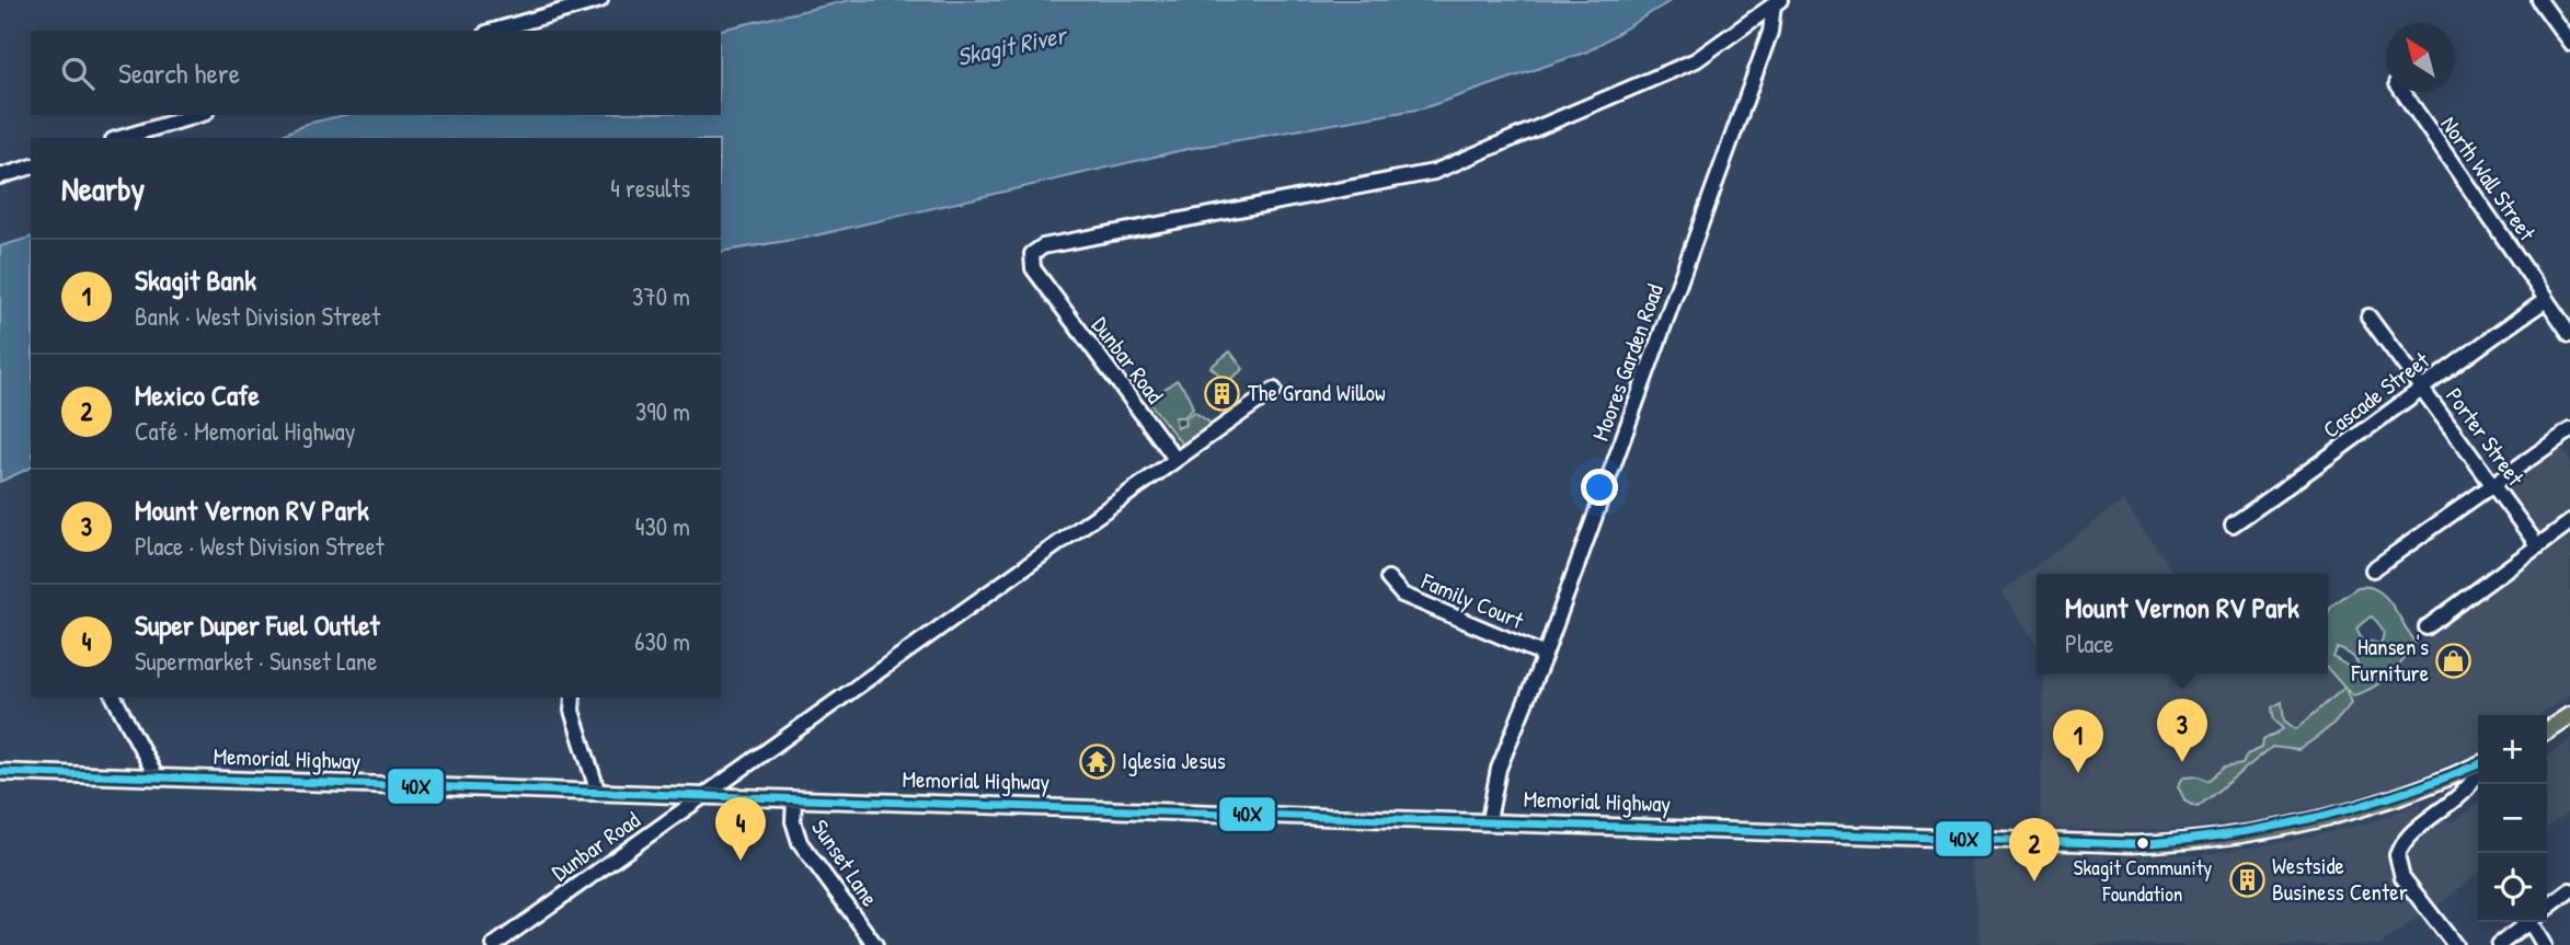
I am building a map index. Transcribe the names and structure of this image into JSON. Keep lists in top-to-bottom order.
{
  "streets": {
    "main road": ["Memorial Highway"],
    "street": [
      "North Wall Street",
      "Dunbar Road",
      "Moores Garden Road",
      "Cascade Street",
      "Porter Street",
      "Family Court",
      "Sunset Lane"
    ]
  },
  "crossings": [
    ["North Wall Street", "Cascade Street"],
    ["Dunbar Road", "Moores Garden Road"],
    ["Dunbar Road", "Memorial Highway"],
    ["Moores Garden Road", "Family Court"],
    ["Moores Garden Road", "Memorial Highway"],
    ["Cascade Street", "Porter Street"],
    ["Memorial Highway", "Sunset Lane"]
  ],
  "water": ["Skagit River"],
  "places": {
    "building": ["The Grand Willow", "Westside Business Center"],
    "shop": ["Hansen's Furniture"],
    "temple": ["Iglesia Jesus"],
    "other": ["Skagit Community Foundation"]
  },
  "lines": ["transit line 40X"],
  "north": "top left",
  "page": {
    "search": "Search here",
    "heading": ["Nearby", "4 results"],
    "list": [
      {
        "mark": "1",
        "name": "Skagit Bank",
        "note": "Bank · West Division Street",
        "value": "370 m"
      },
      {
        "mark": "2",
        "name": "Mexico Cafe",
        "note": "Café · Memorial Highway",
        "value": "390 m"
      },
      {
        "mark": "3",
        "name": "Mount Vernon RV Park",
        "note": "Place · West Division Street",
        "value": "430 m"
      },
      {
        "mark": "4",
        "name": "Super Duper Fuel Outlet",
        "note": "Supermarket · Sunset Lane",
        "value": "630 m"
      }
    ],
    "popup": ["Mount Vernon RV Park", "Place"],
    "pins": [
      "3",
      "1",
      "4",
      "2"
    ],
    "map_buttons": ["+", "−"]
  }
}
